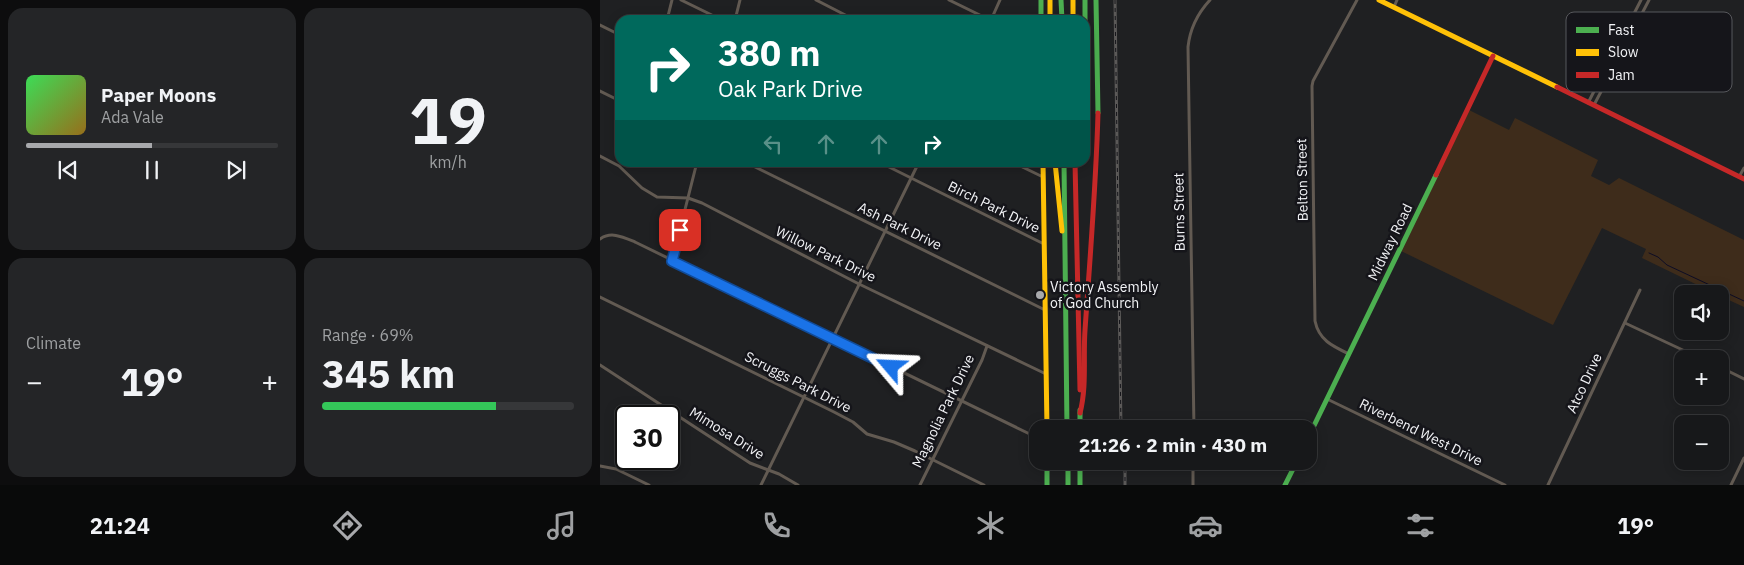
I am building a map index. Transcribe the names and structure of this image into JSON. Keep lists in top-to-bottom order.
{
  "streets": {
    "main road": ["Midway Road"],
    "street": [
      "Belton Street",
      "Birch Park Drive",
      "Burns Street",
      "Ash Park Drive",
      "Willow Park Drive",
      "Scruggs Park Drive",
      "Atco Drive",
      "Magnolia Park Drive",
      "Riverbend West Drive",
      "Mimosa Drive"
    ]
  },
  "crossings": [
    ["Belton Street", "Midway Road"],
    ["Midway Road", "Riverbend West Drive"],
    ["Willow Park Drive", "Magnolia Park Drive"],
    ["Scruggs Park Drive", "Magnolia Park Drive"]
  ],
  "places": ["Victory Assembly of God Church"],
  "legend": ["Fast", "Slow", "Jam"],
  "page": {
    "tile": [
      ["19", "km/h"],
      "Climate",
      ["Range · 69%", "345 km"]
    ],
    "turn": ["380 m", "Oak Park Drive"],
    "song": ["Paper Moons", "Ada Vale"],
    "map_buttons": ["+", "−"],
    "heat": ["−", "19°", "+"],
    "limit": "30",
    "trip": "21:26 · 2 min · 430 m",
    "tabs": ["21:24", "19°"]
  }
}
